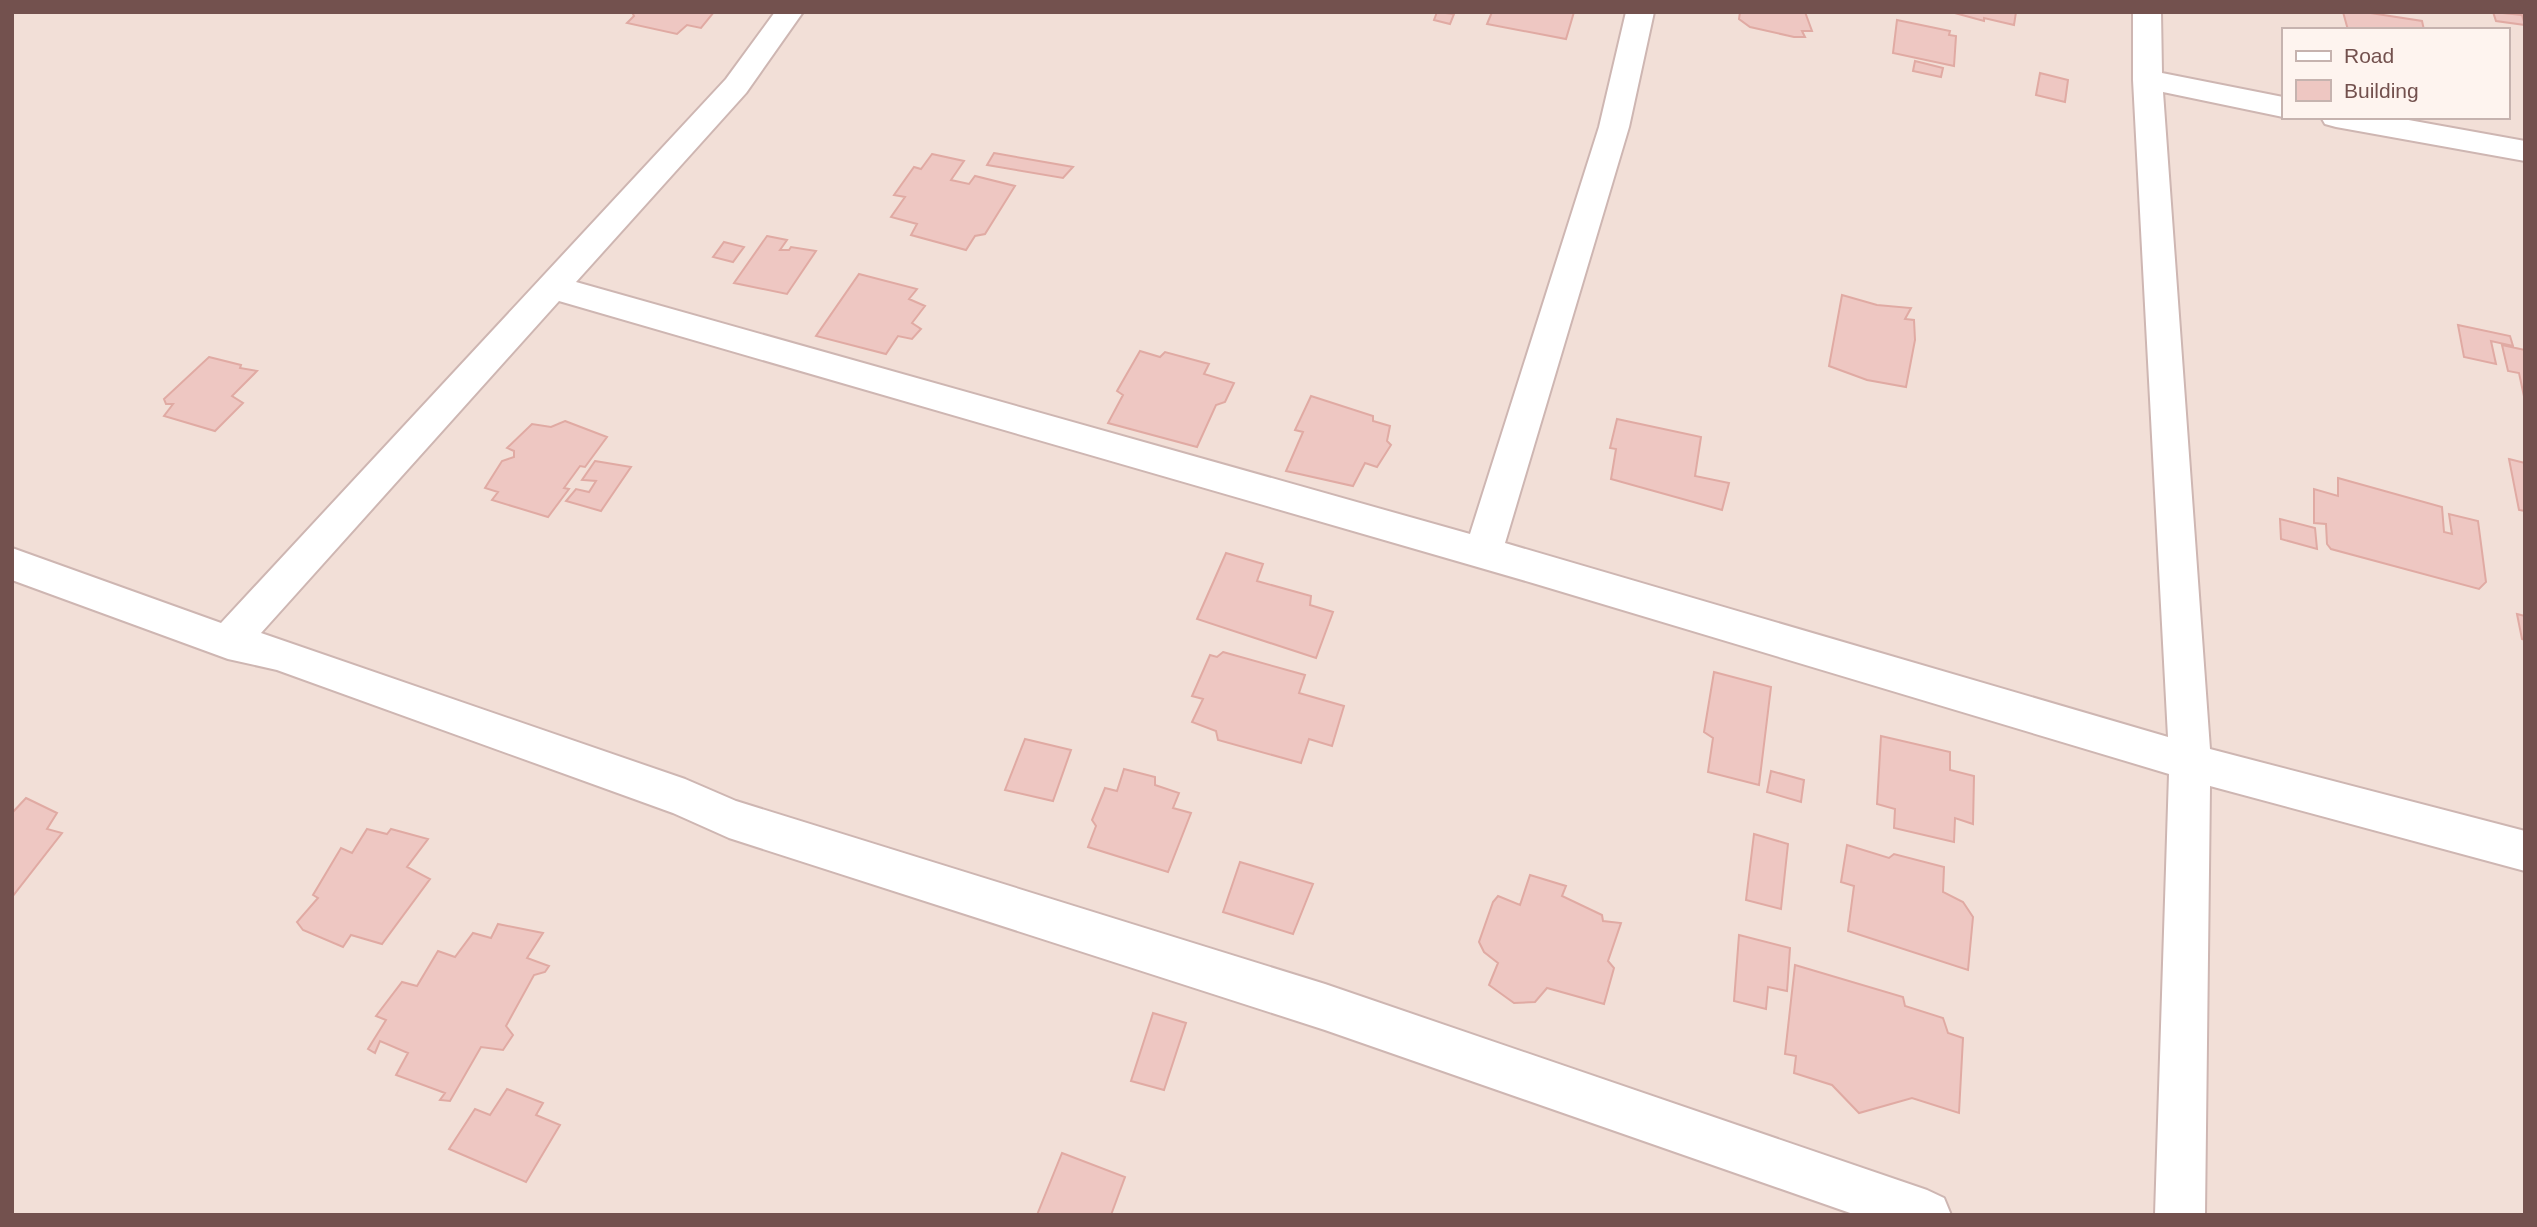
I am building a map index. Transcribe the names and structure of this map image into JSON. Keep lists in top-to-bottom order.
{
  "legend": ["Road", "Building"]
}
